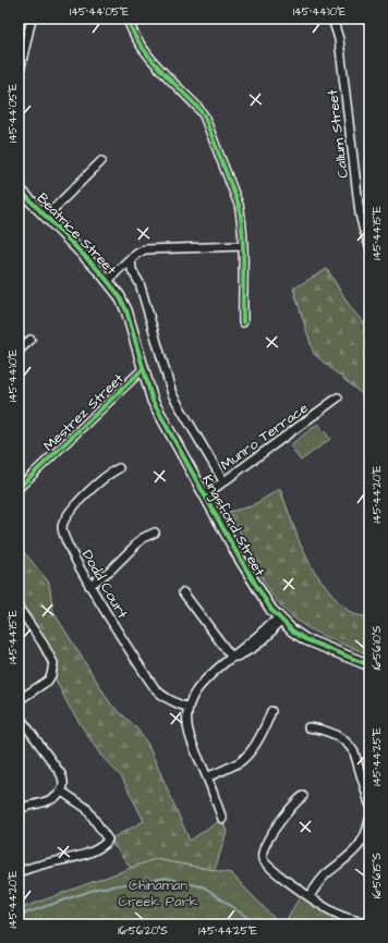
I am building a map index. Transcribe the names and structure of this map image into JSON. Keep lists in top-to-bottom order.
{
  "streets": {
    "street": [
      "Callum Street",
      "Beatrice Street",
      "Mestrez Street",
      "Munro Terrace",
      "Kingsford Street",
      "Dodd Court"
    ]
  },
  "crossings": [
    ["Beatrice Street", "Mestrez Street"],
    ["Beatrice Street", "Kingsford Street"],
    ["Mestrez Street", "Kingsford Street"],
    ["Munro Terrace", "Kingsford Street"]
  ],
  "parks": ["Chinaman Creek Park"],
  "coordinates": [
    "145°44'05\"E",
    "145°44'10\"E",
    "145°44'15\"E",
    "145°44'20\"E",
    "16°56'10\"S",
    "145°44'25\"E",
    "16°56'15\"S",
    "16°56'20\"S"
  ]
}
